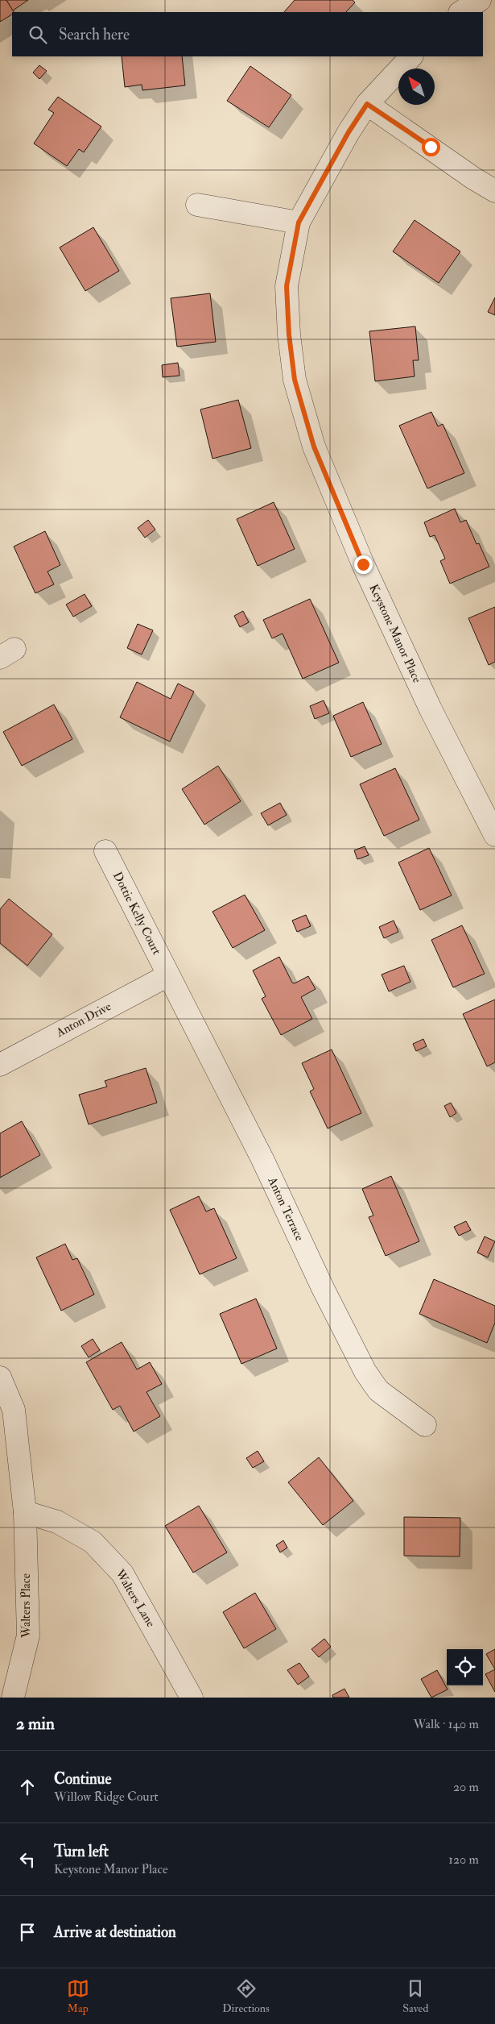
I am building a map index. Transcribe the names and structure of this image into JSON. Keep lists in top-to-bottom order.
{
  "streets": {
    "street": [
      "Keystone Manor Place",
      "Dottie Kelly Court",
      "Anton Drive",
      "Anton Terrace",
      "Walters Lane",
      "Walters Place"
    ]
  },
  "crossings": [
    ["Dottie Kelly Court", "Anton Drive"],
    ["Dottie Kelly Court", "Anton Terrace"],
    ["Anton Drive", "Anton Terrace"],
    ["Walters Lane", "Walters Place"]
  ],
  "north": "top left",
  "page": {
    "search": "Search here",
    "heading": ["2 min", "Walk · 140 m"],
    "list": [
      ["Continue", "Willow Ridge Court", "20 m"],
      ["Turn left", "Keystone Manor Place", "120 m"],
      "Arrive at destination"
    ],
    "nav": ["Map", "Directions", "Saved"]
  }
}
